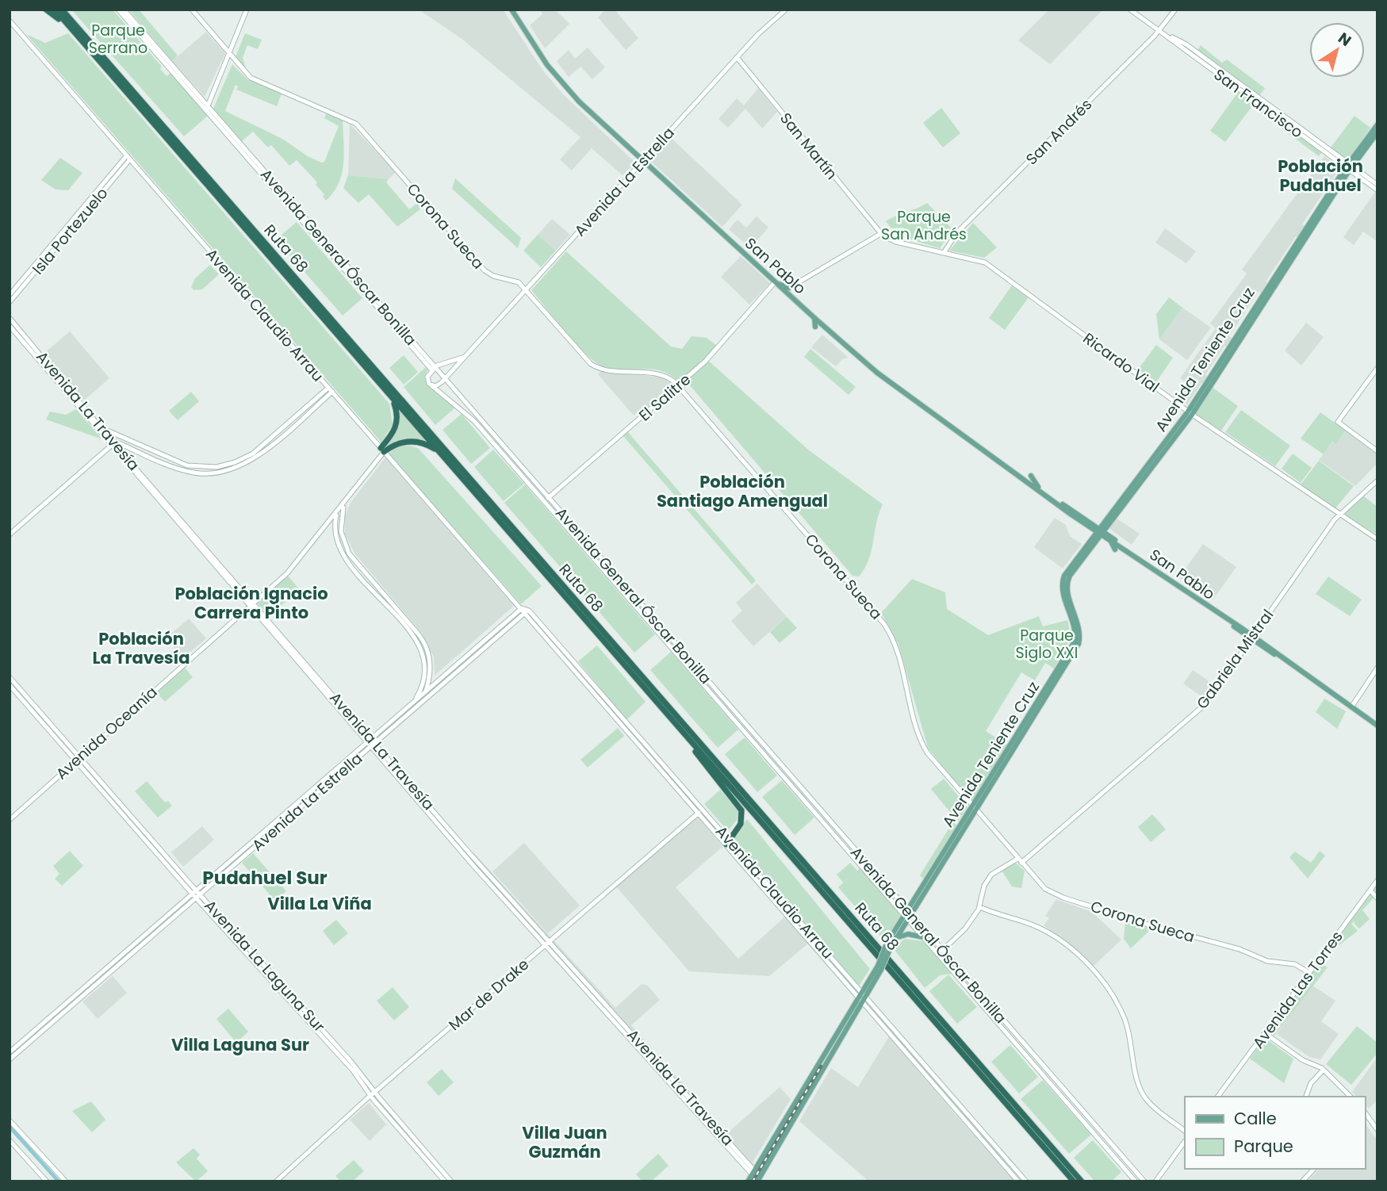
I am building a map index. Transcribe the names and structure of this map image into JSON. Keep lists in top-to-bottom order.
{
  "streets": {
    "highway": ["Ruta 68"],
    "main road": ["San Pablo", "Avenida Teniente Cruz"],
    "street": [
      "San Francisco",
      "San Andrés",
      "San Martín",
      "Avenida La Estrella",
      "Corona Sueca",
      "Isla Portezuelo",
      "Avenida General Óscar Bonilla",
      "Avenida Claudio Arrau",
      "Ricardo Vial",
      "El Salitre",
      "Avenida La Travesía",
      "Gabriela Mistral",
      "Avenida Oceanía",
      "Avenida La Laguna Sur",
      "Avenida Las Torres",
      "Mar de Drake"
    ]
  },
  "crossings": [
    ["San Francisco", "San Andrés"],
    ["San Francisco", "Avenida Teniente Cruz"],
    ["San Andrés", "Ricardo Vial"],
    ["San Martín", "Avenida La Estrella"],
    ["San Martín", "Ricardo Vial"],
    ["Avenida La Estrella", "Corona Sueca"],
    ["Avenida La Estrella", "Avenida General Óscar Bonilla"],
    ["Avenida La Estrella", "San Pablo"],
    ["Avenida La Estrella", "Avenida Claudio Arrau"],
    ["Avenida La Estrella", "Avenida La Travesía"],
    ["Avenida La Estrella", "Avenida La Laguna Sur"],
    ["Corona Sueca", "Avenida Teniente Cruz"],
    ["Corona Sueca", "El Salitre"],
    ["Corona Sueca", "Gabriela Mistral"],
    ["Corona Sueca", "Avenida Las Torres"],
    ["Isla Portezuelo", "Avenida Claudio Arrau"],
    ["Avenida General Óscar Bonilla", "Avenida Teniente Cruz"],
    ["Avenida General Óscar Bonilla", "El Salitre"],
    ["Avenida General Óscar Bonilla", "Gabriela Mistral"],
    ["San Pablo", "Avenida Teniente Cruz"],
    ["San Pablo", "El Salitre"],
    ["San Pablo", "Gabriela Mistral"],
    ["Avenida Claudio Arrau", "Avenida Teniente Cruz"],
    ["Avenida Claudio Arrau", "Avenida Oceanía"],
    ["Avenida Claudio Arrau", "Mar de Drake"],
    ["Avenida Teniente Cruz", "Ricardo Vial"],
    ["Avenida Teniente Cruz", "Avenida La Travesía"],
    ["Ricardo Vial", "Gabriela Mistral"],
    ["Avenida La Travesía", "Avenida Oceanía"],
    ["Avenida La Travesía", "Mar de Drake"],
    ["Avenida Oceanía", "Avenida La Laguna Sur"],
    ["Avenida La Laguna Sur", "Mar de Drake"]
  ],
  "districts": [
    "Población Pudahuel",
    "Población Santiago Amengual",
    "Población Ignacio Carrera Pinto",
    "Población La Travesía",
    "Pudahuel Sur",
    "Villa La Viña",
    "Villa Laguna Sur",
    "Villa Juan Guzmán"
  ],
  "parks": ["Parque Serrano", "Parque San Andrés", "Parque Siglo XXI"],
  "legend": ["Calle", "Parque"],
  "north": "top right"
}
